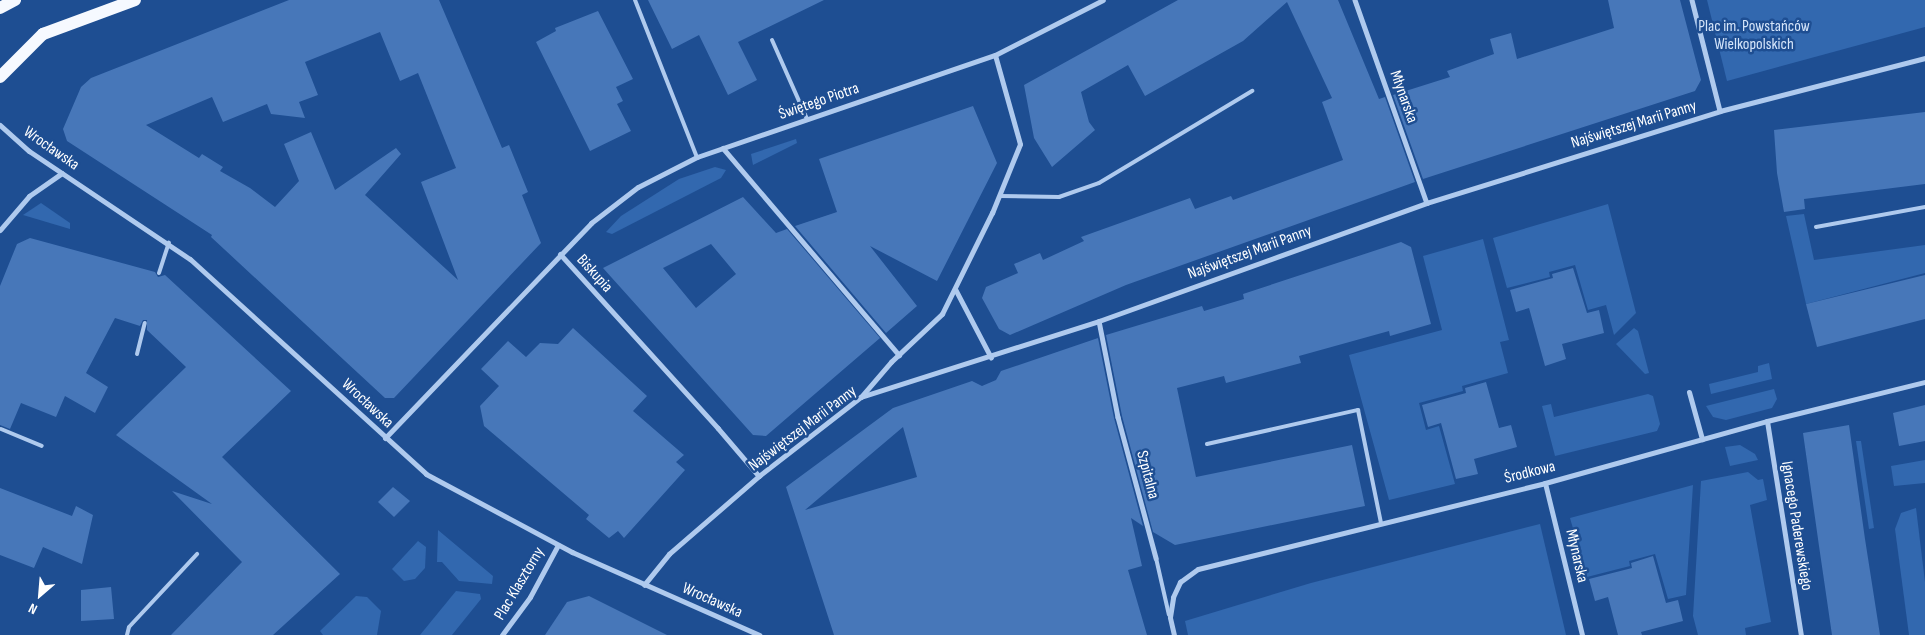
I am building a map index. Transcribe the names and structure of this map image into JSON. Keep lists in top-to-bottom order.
{
  "streets": {
    "street": [
      "Młynarska",
      "Świętego Piotra",
      "Najświętszej Marii Panny",
      "Wrocławska",
      "Biskupia",
      "Środkowa",
      "Szpitalna",
      "Ignacego Paderewskiego",
      "Plac Klasztorny"
    ]
  },
  "crossings": [
    ["Młynarska", "Najświętszej Marii Panny"],
    ["Młynarska", "Środkowa"],
    ["Świętego Piotra", "Biskupia"],
    ["Najświętszej Marii Panny", "Wrocławska"],
    ["Najświętszej Marii Panny", "Biskupia"],
    ["Najświętszej Marii Panny", "Szpitalna"],
    ["Wrocławska", "Biskupia"],
    ["Wrocławska", "Plac Klasztorny"],
    ["Środkowa", "Szpitalna"],
    ["Środkowa", "Ignacego Paderewskiego"]
  ],
  "parks": ["Plac im. Powstańców Wielkopolskich"],
  "north": "bottom left"
}
